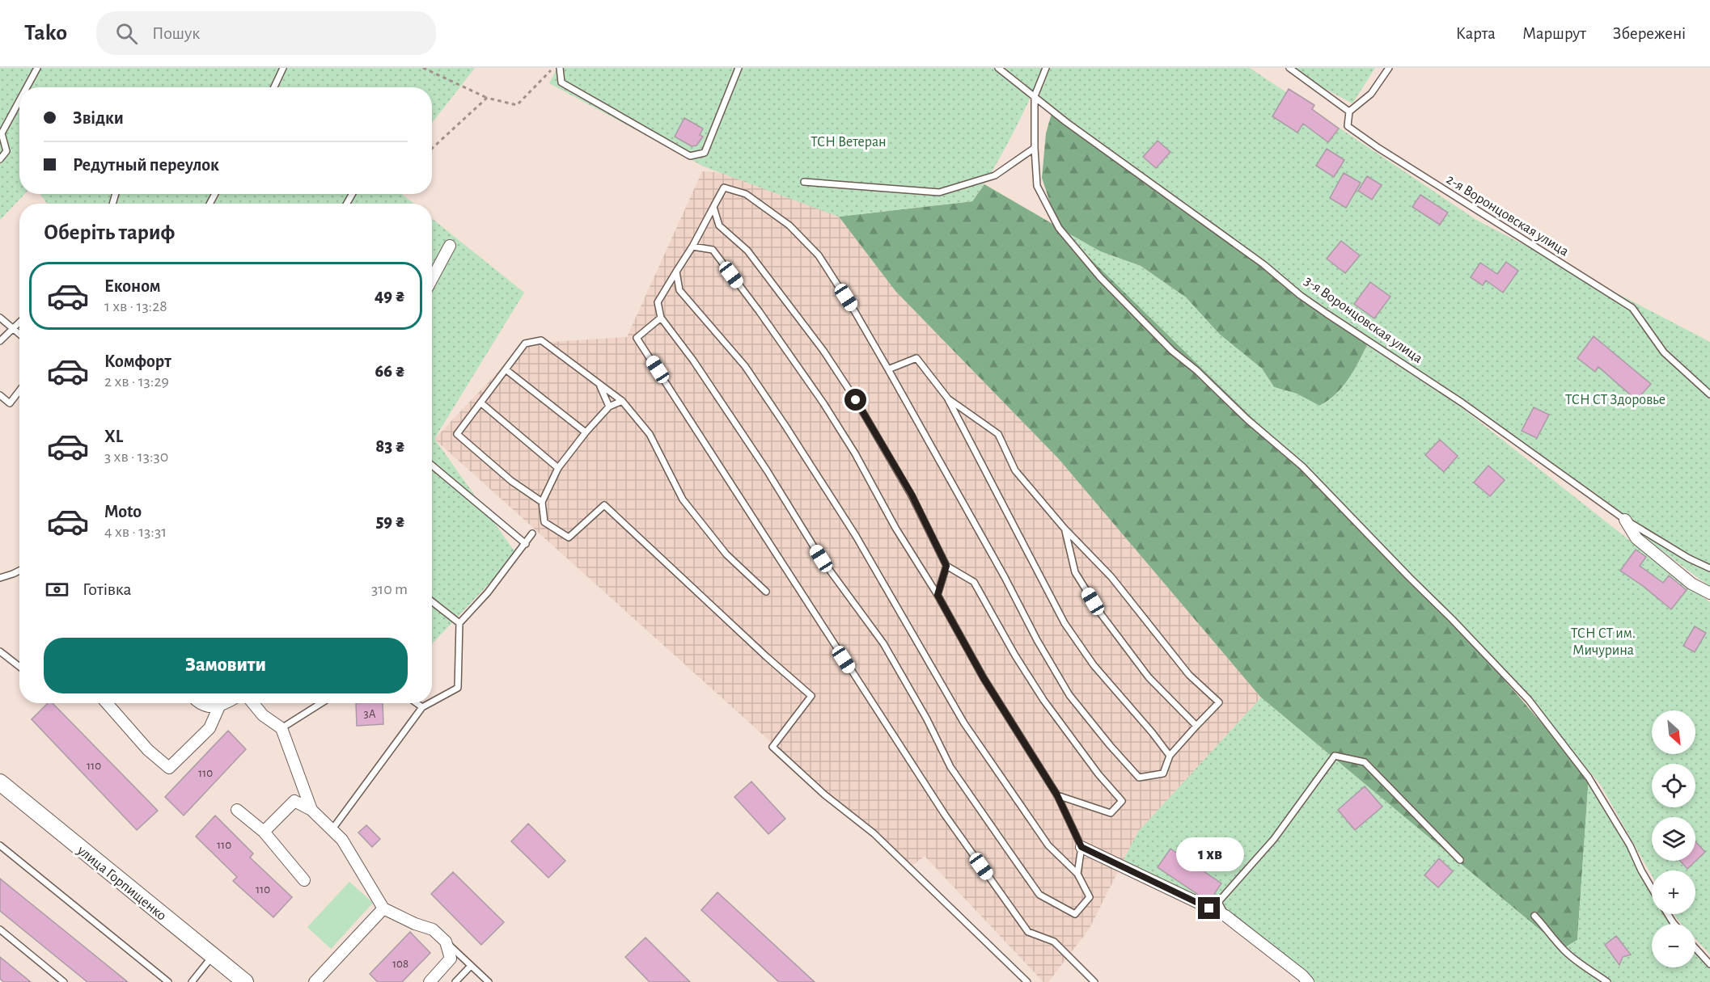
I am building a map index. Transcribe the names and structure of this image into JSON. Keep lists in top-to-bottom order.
{
  "streets": {
    "main road": ["улица Горпищенко"],
    "street": ["3-я Воронцовская улица"],
    "lane": ["2-я Воронцовская улица"]
  },
  "parks": ["ТСН Ветеран", "ТСН СТ Здоровье", "ТСН СТ им. Мичурина"],
  "house_numbers": [
    "3А",
    "110",
    "110",
    "110",
    "110",
    "108"
  ],
  "north": "bottom right",
  "page": {
    "header": "Tako",
    "search": "Пошук",
    "nav": ["Карта", "Маршрут", "Збережені"],
    "banner": ["Звідки", "Редутный переулок"],
    "heading": "Оберіть тариф",
    "list": [
      {
        "name": "Економ",
        "note": "1 хв · 13:28",
        "value": "49 ₴"
      },
      {
        "name": "Комфорт",
        "note": "2 хв · 13:29",
        "value": "66 ₴"
      },
      {
        "name": "XL",
        "note": "3 хв · 13:30",
        "value": "83 ₴"
      },
      {
        "name": "Moto",
        "note": "4 хв · 13:31",
        "value": "59 ₴"
      }
    ],
    "pay": ["Готівка", "310 m"],
    "buttons": "Замовити",
    "map_buttons": ["+", "−"],
    "bubble": "1 хв"
  }
}
